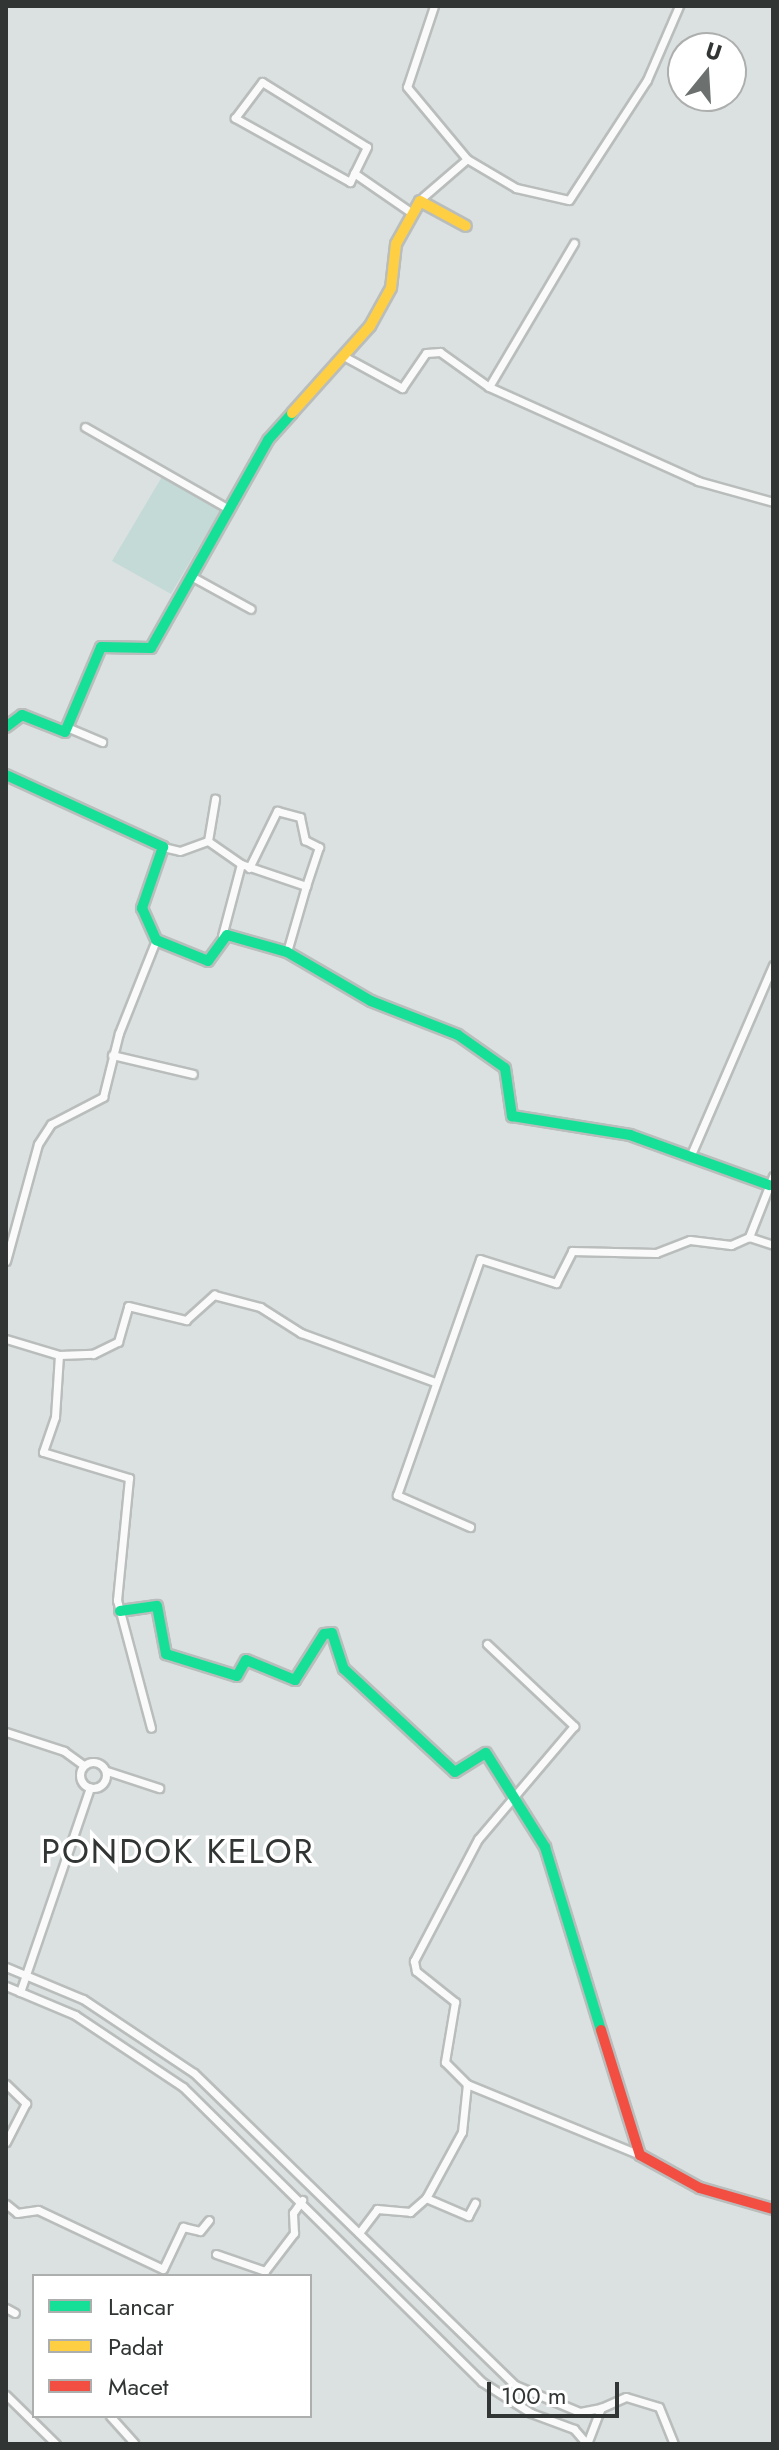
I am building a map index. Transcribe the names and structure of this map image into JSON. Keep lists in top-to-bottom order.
{
  "districts": ["PONDOK KELOR"],
  "legend": ["Lancar", "Padat", "Macet"],
  "scale_bar": "100 m",
  "north": "top"
}
